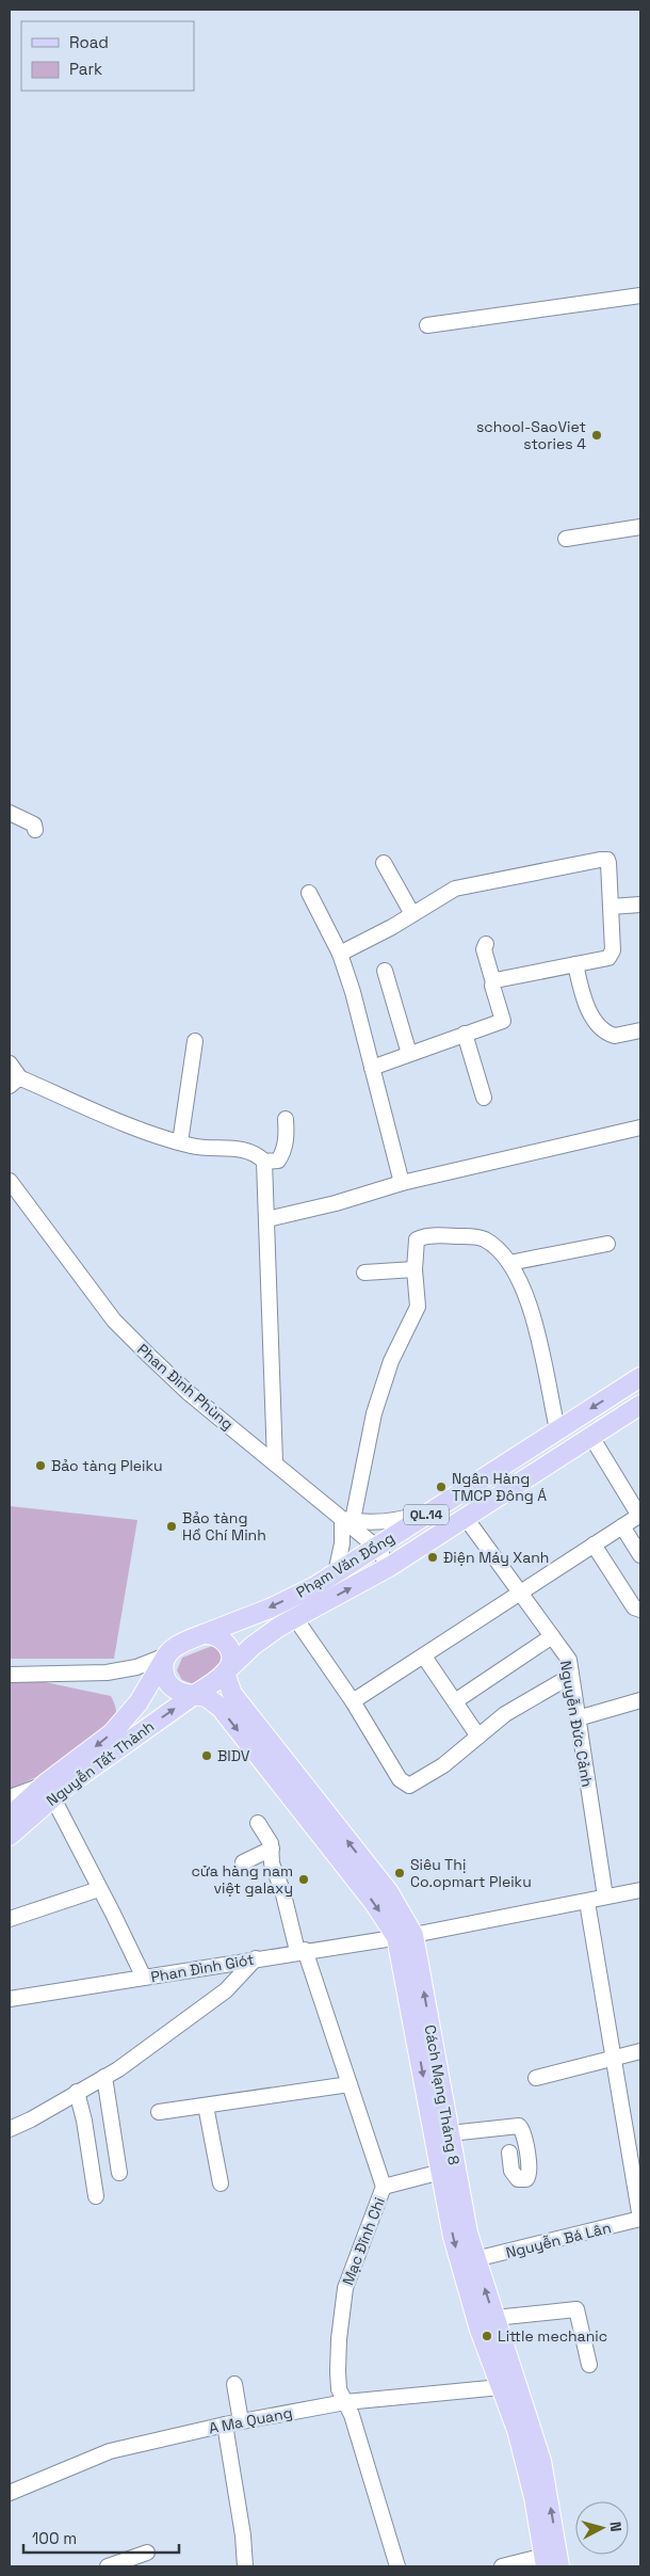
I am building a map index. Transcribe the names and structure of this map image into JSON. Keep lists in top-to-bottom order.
{
  "streets": {
    "main road": [
      "QL.14",
      "Phạm Văn Đồng",
      "Nguyễn Tất Thành",
      "Cách Mạng Tháng 8"
    ],
    "street": [
      "Phan Đình Phùng",
      "Nguyễn Đức Cảnh",
      "Phan Đình Giót",
      "Nguyễn Bá Lân",
      "Mạc Đĩnh Chi",
      "A Ma Quang"
    ]
  },
  "crossings": [
    ["Phan Đình Phùng", "Phạm Văn Đồng"],
    ["Phạm Văn Đồng", "Nguyễn Đức Cảnh"],
    ["Phạm Văn Đồng", "Nguyễn Tất Thành"],
    ["Phạm Văn Đồng", "Cách Mạng Tháng 8"],
    ["Nguyễn Đức Cảnh", "Phan Đình Giót"],
    ["Nguyễn Tất Thành", "Cách Mạng Tháng 8"],
    ["Phan Đình Giót", "Cách Mạng Tháng 8"],
    ["Phan Đình Giót", "Mạc Đĩnh Chi"],
    ["Cách Mạng Tháng 8", "Nguyễn Bá Lân"],
    ["Cách Mạng Tháng 8", "A Ma Quang"],
    ["Mạc Đĩnh Chi", "A Ma Quang"]
  ],
  "places": [
    "school-SaoViet stories 4",
    "Bảo tàng Pleiku",
    "Ngân Hàng TMCP Đông Á",
    "Bảo tàng Hồ Chí Minh",
    "Điện Máy Xanh",
    "BIDV",
    "Siêu Thị Co.opmart Pleiku",
    "cửa hàng nam việt galaxy",
    "Little mechanic"
  ],
  "legend": ["Road", "Park"],
  "scale_bar": "100 m",
  "north": "right"
}
